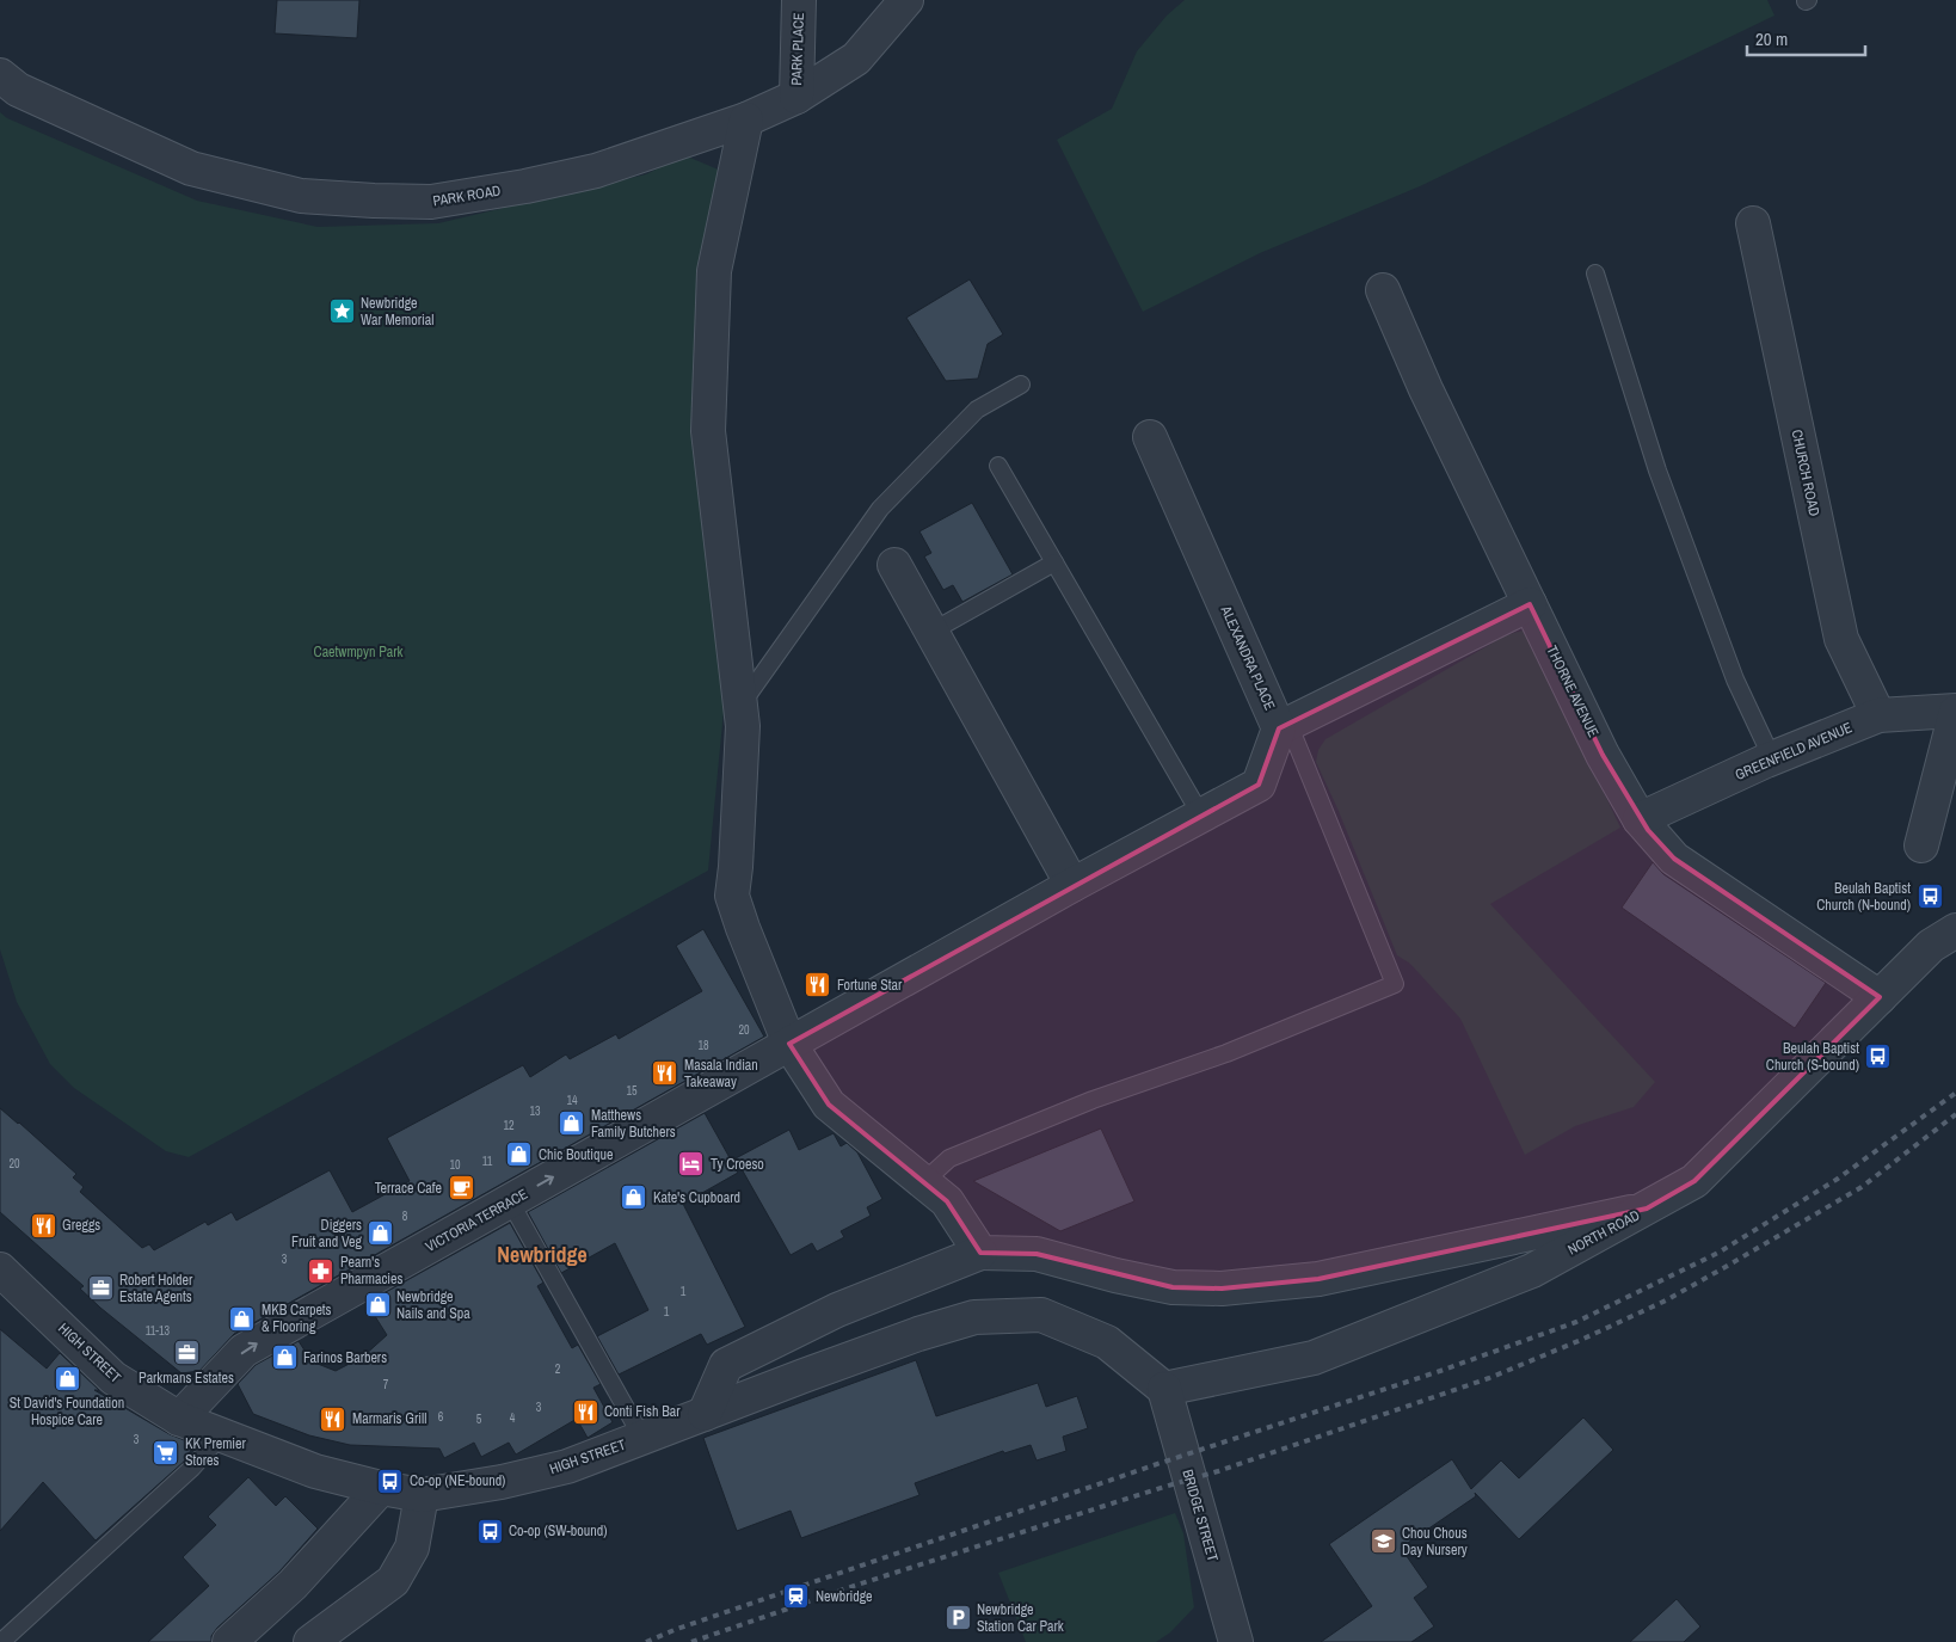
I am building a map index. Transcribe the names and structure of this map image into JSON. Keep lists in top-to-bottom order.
{
  "streets": {
    "street": [
      "PARK PLACE",
      "PARK ROAD",
      "CHURCH ROAD",
      "ALEXANDRA PLACE",
      "THORNE AVENUE",
      "GREENFIELD AVENUE",
      "VICTORIA TERRACE",
      "NORTH ROAD",
      "HIGH STREET",
      "BRIDGE STREET"
    ]
  },
  "crossings": [
    ["PARK PLACE", "PARK ROAD"],
    ["CHURCH ROAD", "GREENFIELD AVENUE"],
    ["ALEXANDRA PLACE", "VICTORIA TERRACE"],
    ["THORNE AVENUE", "GREENFIELD AVENUE"],
    ["THORNE AVENUE", "NORTH ROAD"],
    ["VICTORIA TERRACE", "HIGH STREET"],
    ["NORTH ROAD", "HIGH STREET"],
    ["NORTH ROAD", "BRIDGE STREET"],
    ["HIGH STREET", "BRIDGE STREET"]
  ],
  "districts": ["Newbridge"],
  "parks": ["Caetwmpyn Park"],
  "places": {
    "place": ["Newbridge War Memorial"],
    "bus stop": [
      "Beulah Baptist Church (N-bound)",
      "Beulah Baptist Church (S-bound)",
      "Co-op (NE-bound)",
      "Co-op (SW-bound)"
    ],
    "restaurant": [
      "Fortune Star",
      "Masala Indian Takeaway",
      "Greggs",
      "Conti Fish Bar",
      "Marmaris Grill"
    ],
    "shop": [
      "Matthews Family Butchers",
      "Chic Boutique",
      "Kate's Cupboard",
      "Diggers Fruit and Veg",
      "Newbridge Nails and Spa",
      "MKB Carpets & Flooring",
      "Farinos Barbers",
      "St David's Foundation Hospice Care"
    ],
    "hotel": ["Ty Croeso"],
    "cafe": ["Terrace Cafe"],
    "pharmacy": ["Pearn's Pharmacies"],
    "office": ["Robert Holder Estate Agents", "Parkmans Estates"],
    "supermarket": ["KK Premier Stores"],
    "school or university": ["Chou Chous Day Nursery"],
    "station": ["Newbridge"],
    "parking": ["Newbridge Station Car Park"]
  },
  "house_numbers": [
    "20",
    "18",
    "15",
    "14",
    "13",
    "12",
    "11",
    "20",
    "10",
    "8",
    "3",
    "1",
    "1",
    "11-13",
    "2",
    "7",
    "3",
    "6",
    "4",
    "5",
    "3"
  ],
  "scale_bar": "20 m"
}
